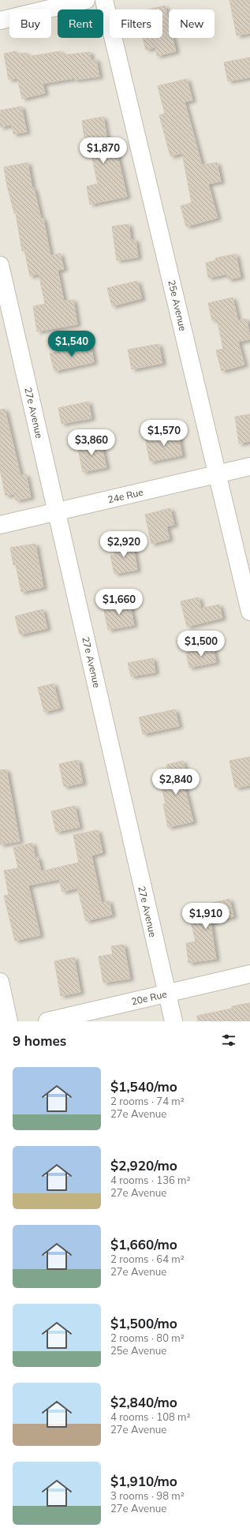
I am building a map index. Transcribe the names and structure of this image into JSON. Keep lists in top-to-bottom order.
{
  "streets": {
    "street": [
      "25e Avenue",
      "27e Avenue",
      "24e Rue",
      "20e Rue"
    ]
  },
  "crossings": [
    ["25e Avenue", "24e Rue"],
    ["27e Avenue", "24e Rue"],
    ["27e Avenue", "20e Rue"]
  ],
  "page": {
    "chip": [
      "Buy",
      "Rent",
      "Filters",
      "New"
    ],
    "price": [
      "$1,870",
      "$1,540",
      "$1,570",
      "$3,860",
      "$2,920",
      "$1,660",
      "$1,500",
      "$2,840",
      "$1,910"
    ],
    "heading": "9 homes",
    "list": [
      {
        "name": "$1,540/mo",
        "note": "2 rooms · 74 m² · 27e Avenue"
      },
      {
        "name": "$2,920/mo",
        "note": "4 rooms · 136 m² · 27e Avenue"
      },
      {
        "name": "$1,660/mo",
        "note": "2 rooms · 64 m² · 27e Avenue"
      },
      {
        "name": "$1,500/mo",
        "note": "2 rooms · 80 m² · 25e Avenue"
      },
      {
        "name": "$2,840/mo",
        "note": "4 rooms · 108 m² · 27e Avenue"
      },
      {
        "name": "$1,910/mo",
        "note": "3 rooms · 98 m² · 27e Avenue"
      }
    ]
  }
}
